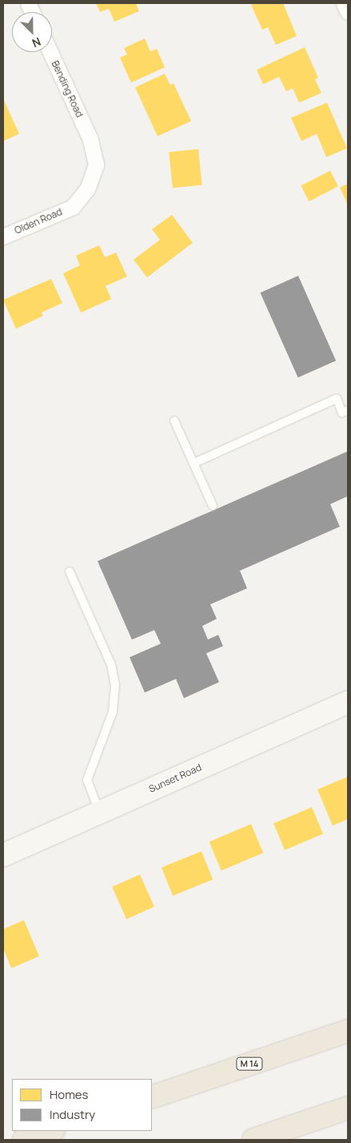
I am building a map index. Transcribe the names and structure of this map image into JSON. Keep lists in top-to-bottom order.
{
  "streets": {
    "highway": ["M 14"],
    "street": ["Bending Road", "Olden Road", "Sunset Road"]
  },
  "crossings": [
    ["Bending Road", "Olden Road"]
  ],
  "legend": ["Homes", "Industry"],
  "north": "bottom right"
}
